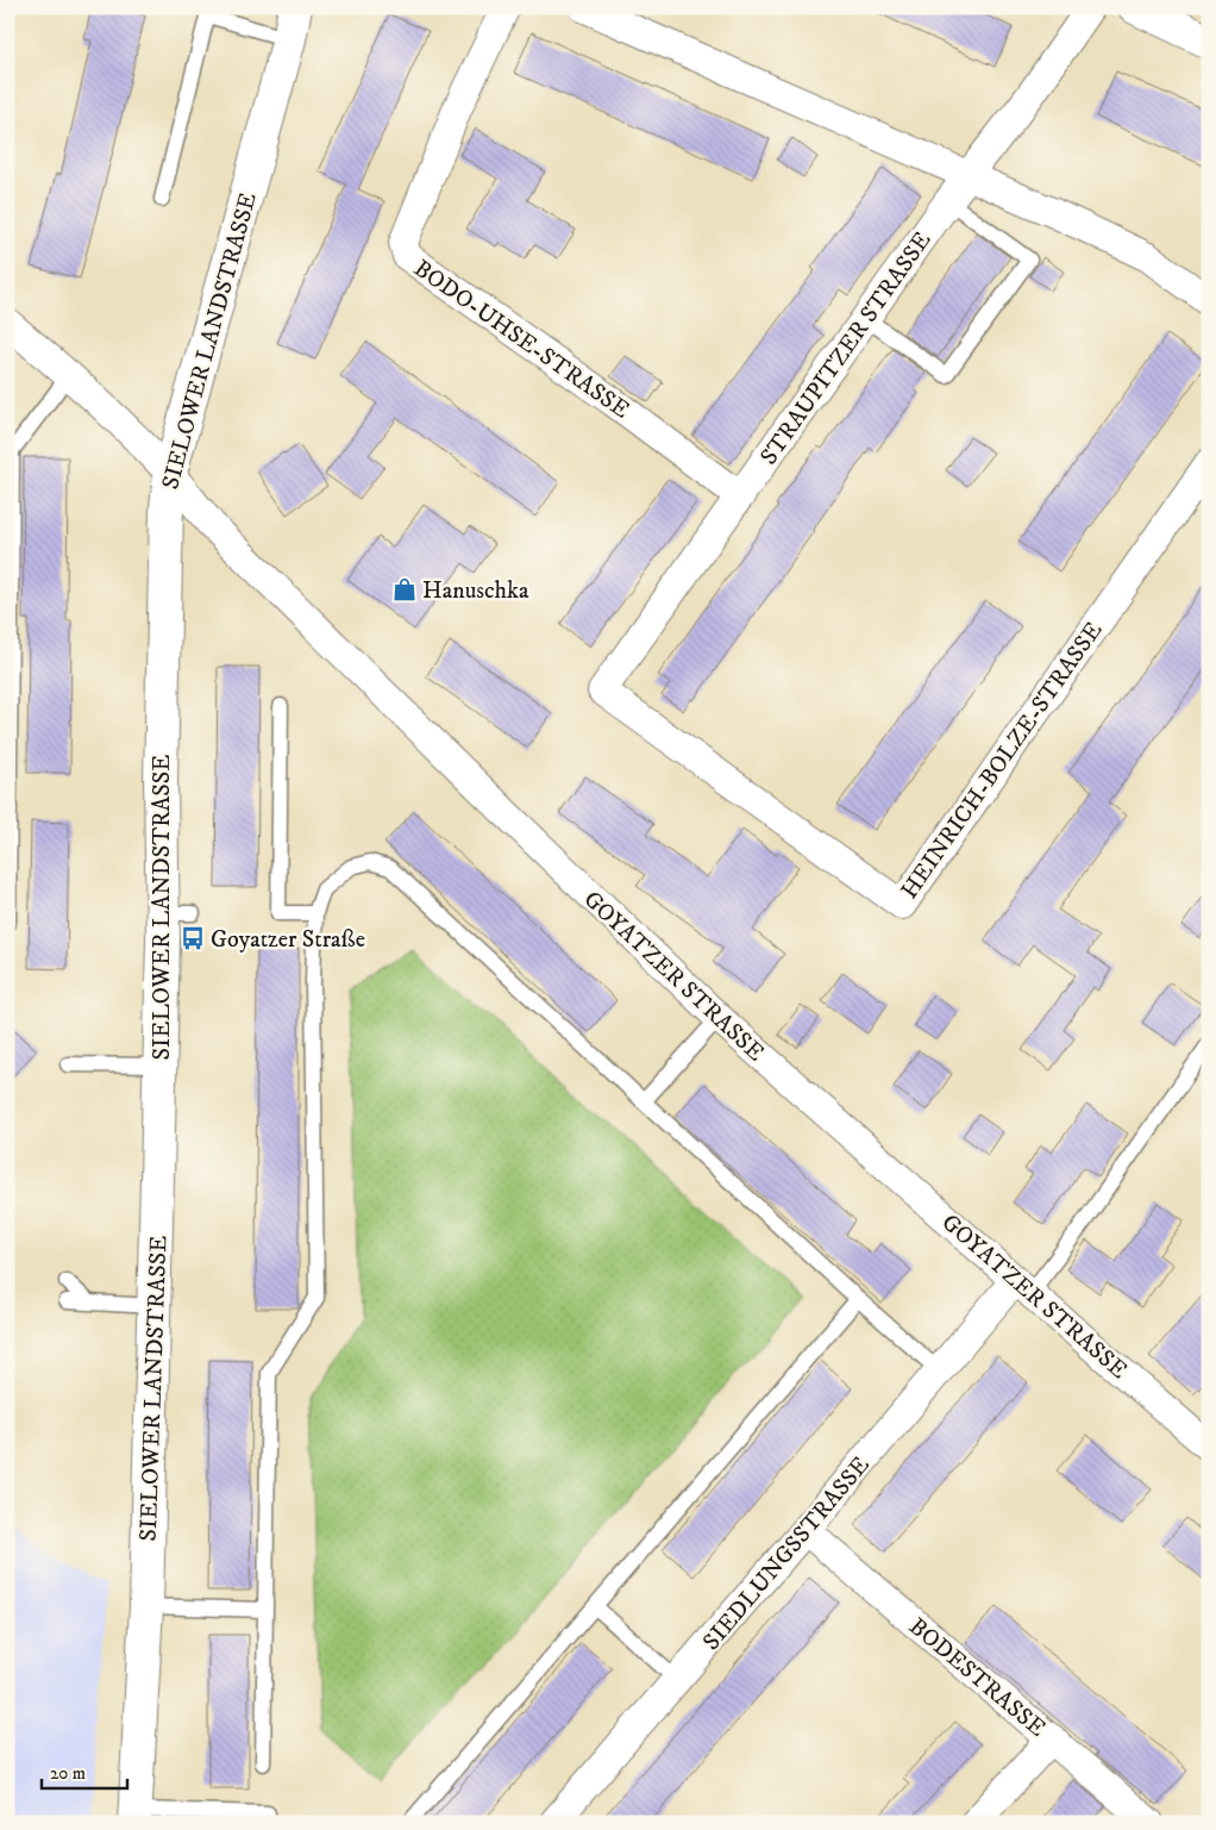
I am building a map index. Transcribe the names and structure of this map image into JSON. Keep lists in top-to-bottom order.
{
  "streets": {
    "main road": ["SIELOWER LANDSTRASSE"],
    "street": [
      "BODO-UHSE-STRASSE",
      "STRAUPITZER STRASSE",
      "HEINRICH-BOLZE-STRASSE",
      "GOYATZER STRASSE",
      "SIEDLUNGSSTRASSE",
      "BODESTRASSE"
    ]
  },
  "crossings": [
    ["BODO-UHSE-STRASSE", "STRAUPITZER STRASSE"],
    ["SIELOWER LANDSTRASSE", "GOYATZER STRASSE"],
    ["STRAUPITZER STRASSE", "HEINRICH-BOLZE-STRASSE"],
    ["GOYATZER STRASSE", "SIEDLUNGSSTRASSE"],
    ["SIEDLUNGSSTRASSE", "BODESTRASSE"]
  ],
  "places": {
    "shop": ["Hanuschka"],
    "bus stop": ["Goyatzer Straße"]
  },
  "scale_bar": "20 m"
}
